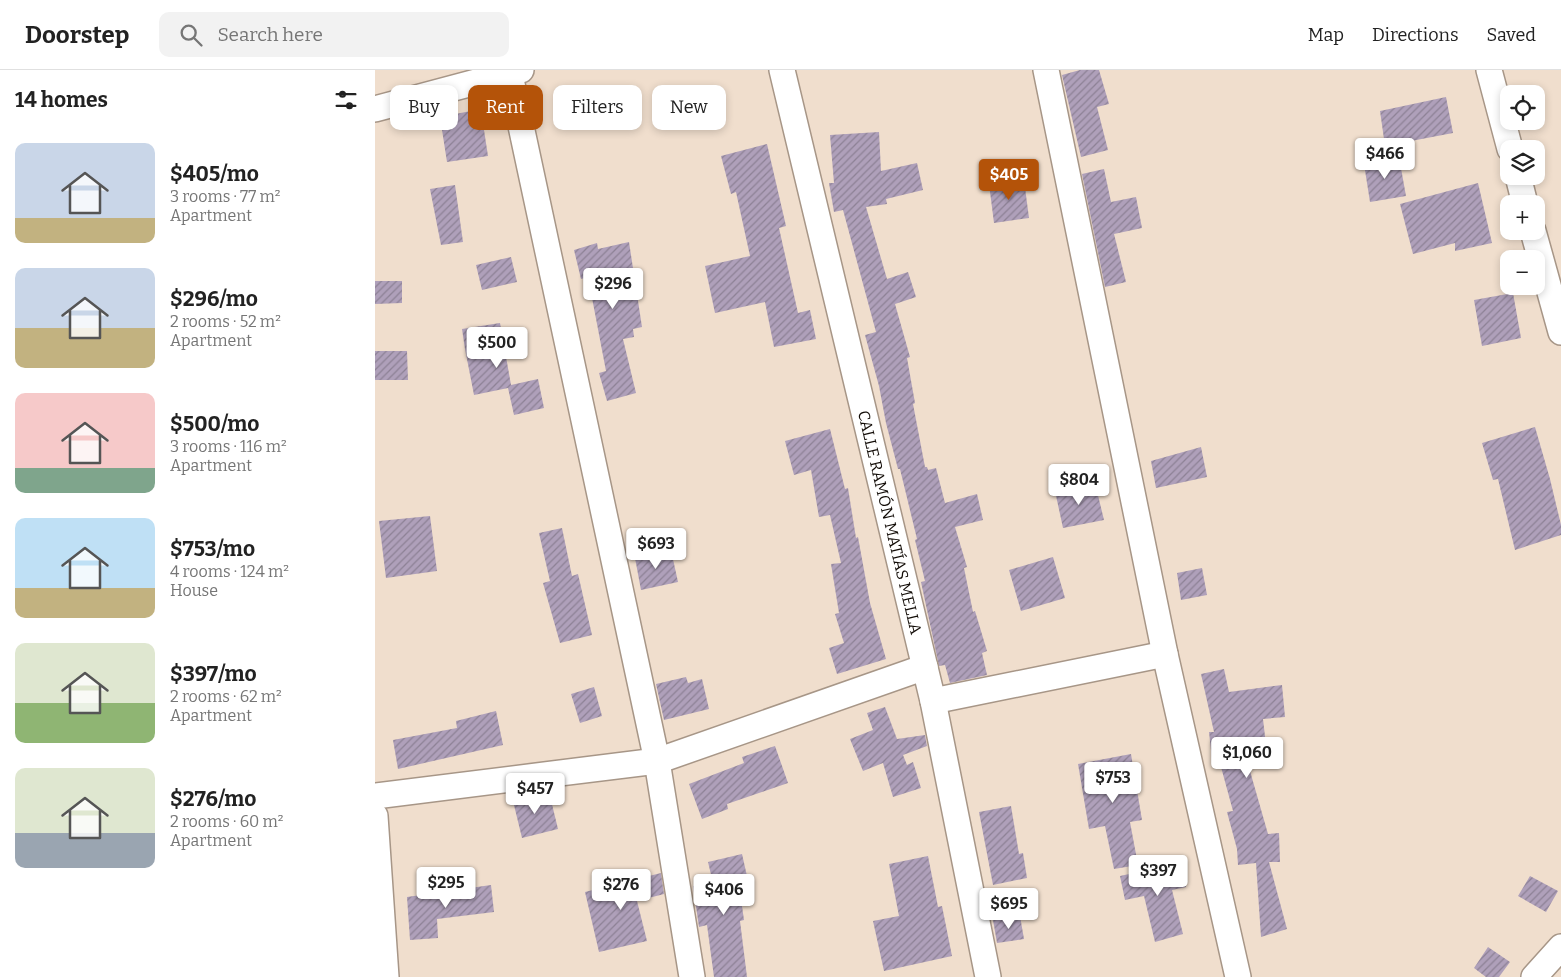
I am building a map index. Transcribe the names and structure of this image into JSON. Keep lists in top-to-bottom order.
{
  "streets": {
    "street": ["CALLE RAMÓN MATÍAS MELLA"]
  },
  "page": {
    "header": "Doorstep",
    "search": "Search here",
    "nav": ["Map", "Directions", "Saved"],
    "heading": "14 homes",
    "map_buttons": ["+", "−"],
    "chip": [
      "Buy",
      "Rent",
      "Filters",
      "New"
    ],
    "list": [
      {
        "name": "$405/mo",
        "note": "3 rooms · 77 m² · Apartment"
      },
      {
        "name": "$296/mo",
        "note": "2 rooms · 52 m² · Apartment"
      },
      {
        "name": "$500/mo",
        "note": "3 rooms · 116 m² · Apartment"
      },
      {
        "name": "$753/mo",
        "note": "4 rooms · 124 m² · House"
      },
      {
        "name": "$397/mo",
        "note": "2 rooms · 62 m² · Apartment"
      },
      {
        "name": "$276/mo",
        "note": "2 rooms · 60 m² · Apartment"
      }
    ],
    "price": [
      "$466",
      "$405",
      "$296",
      "$500",
      "$804",
      "$693",
      "$1,060",
      "$753",
      "$457",
      "$397",
      "$295",
      "$276",
      "$406",
      "$695"
    ]
  }
}
